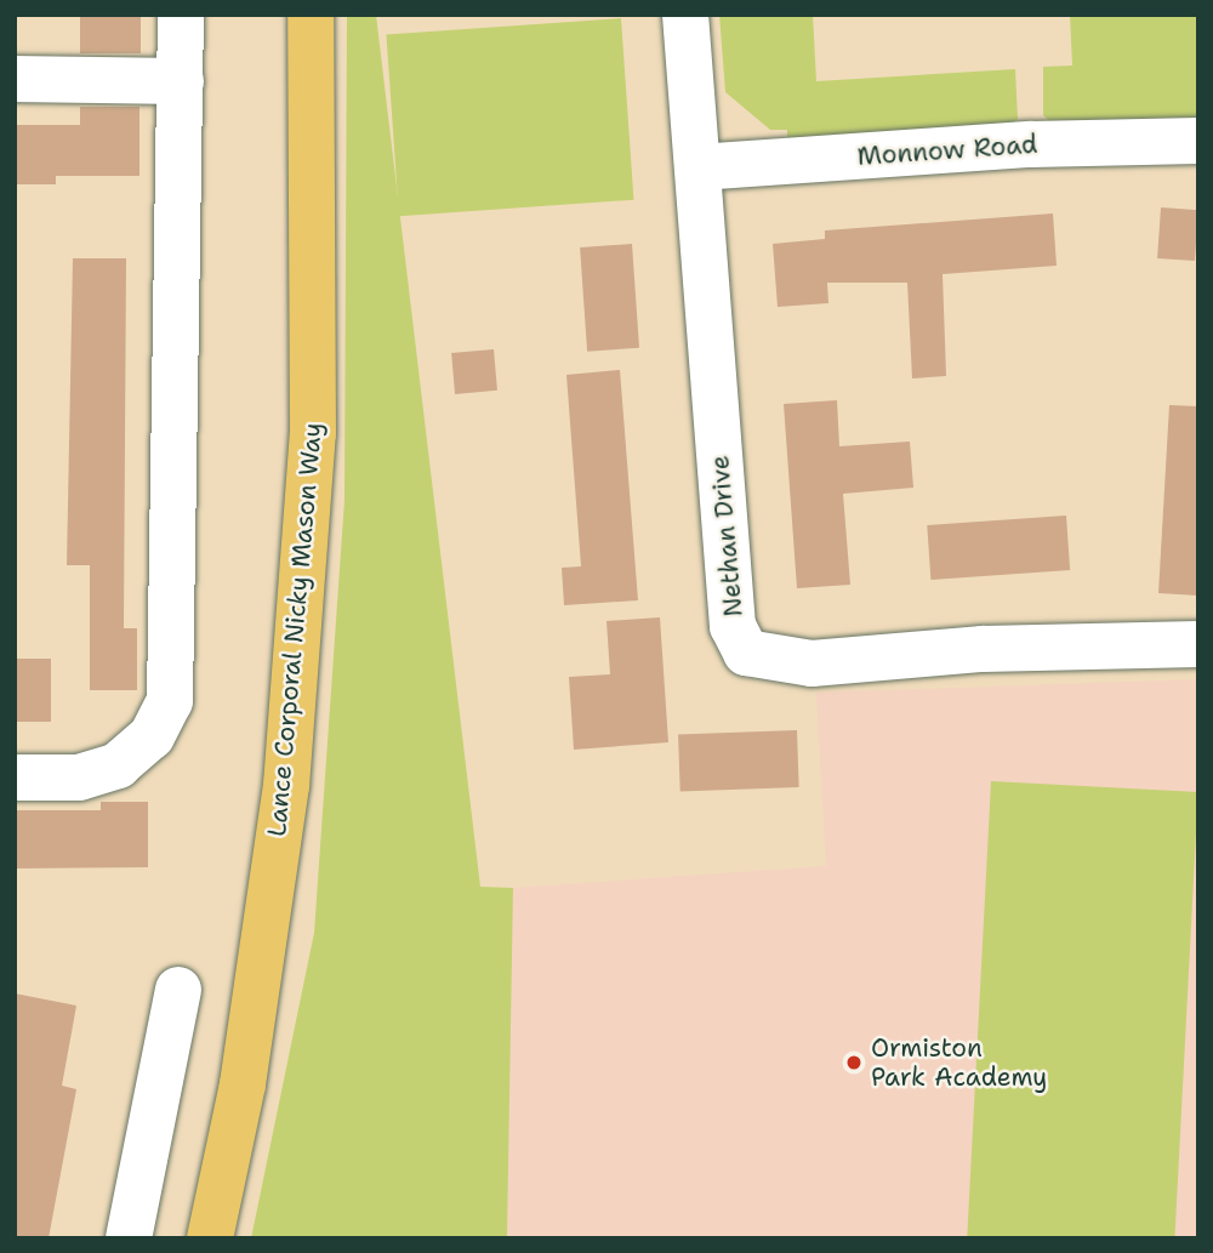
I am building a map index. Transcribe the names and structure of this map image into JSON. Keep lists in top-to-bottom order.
{
  "streets": {
    "main road": ["Lance Corporal Nicky Mason Way"],
    "street": ["Monnow Road", "Nethan Drive"]
  },
  "crossings": [
    ["Monnow Road", "Nethan Drive"]
  ],
  "places": ["Ormiston Park Academy"]
}
